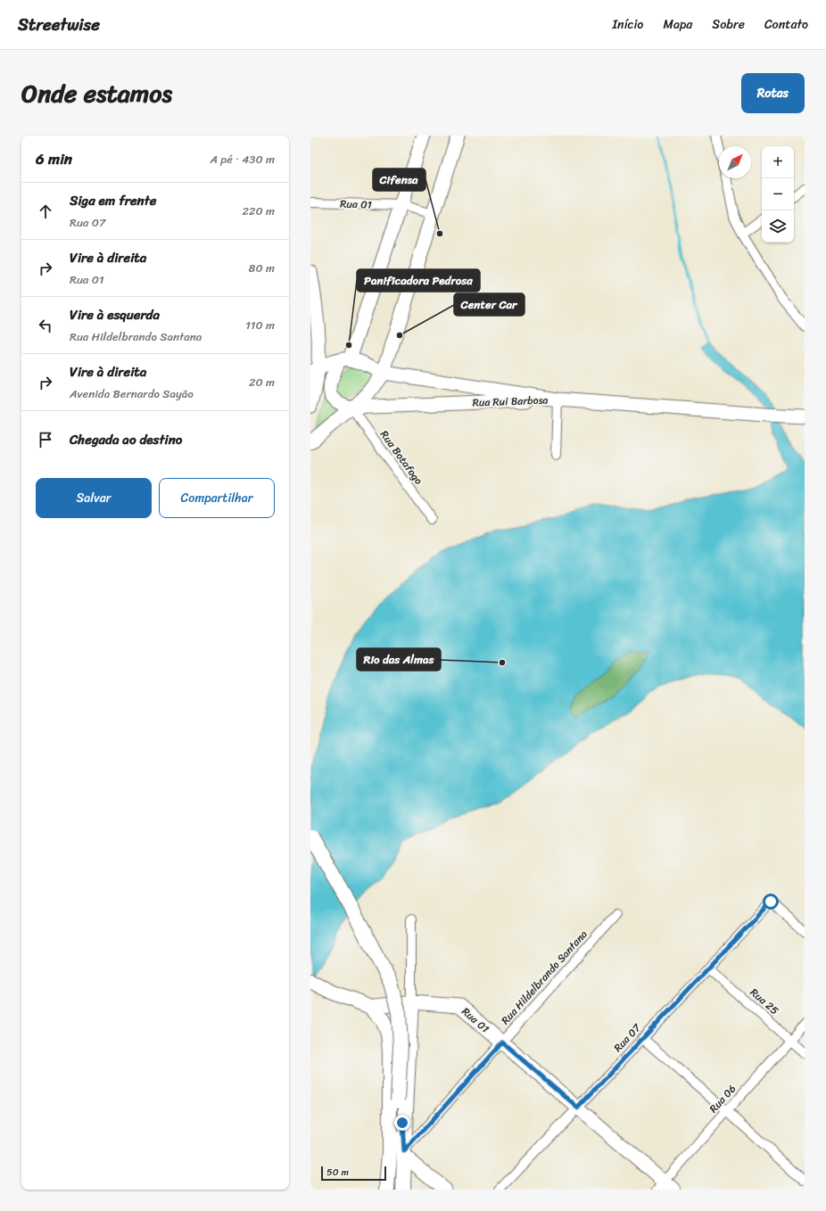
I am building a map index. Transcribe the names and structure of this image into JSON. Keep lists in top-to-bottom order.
{
  "streets": {
    "main road": ["Rua 01"],
    "street": [
      "Rua Rui Barbosa",
      "Rua Botafogo",
      "Rua Hildelbrando Santana",
      "Rua 25",
      "Rua 07",
      "Rua 06"
    ]
  },
  "crossings": [
    ["Rua 01", "Rua Hildelbrando Santana"],
    ["Rua 01", "Rua 07"],
    ["Rua 01", "Rua 06"],
    ["Rua Rui Barbosa", "Rua Botafogo"],
    ["Rua 25", "Rua 07"],
    ["Rua 25", "Rua 06"]
  ],
  "places": [
    "Cifensa",
    "Center Car",
    "Panificadora Pedrosa",
    "Rio das Almas"
  ],
  "scale_bar": "50 m",
  "north": "top right",
  "page": {
    "header": "Streetwise",
    "nav": [
      "Início",
      "Mapa",
      "Sobre",
      "Contato"
    ],
    "title": "Onde estamos",
    "buttons": [
      "Rotas",
      ["Salvar", "Compartilhar"]
    ],
    "heading": ["6 min", "A pé · 430 m"],
    "map_buttons": ["+", "−"],
    "list": [
      ["Siga em frente", "Rua 07", "220 m"],
      ["Vire à direita", "Rua 01", "80 m"],
      ["Vire à esquerda", "Rua Hildelbrando Santana", "110 m"],
      ["Vire à direita", "Avenida Bernardo Sayão", "20 m"],
      "Chegada ao destino"
    ],
    "scale": "50 m"
  }
}
